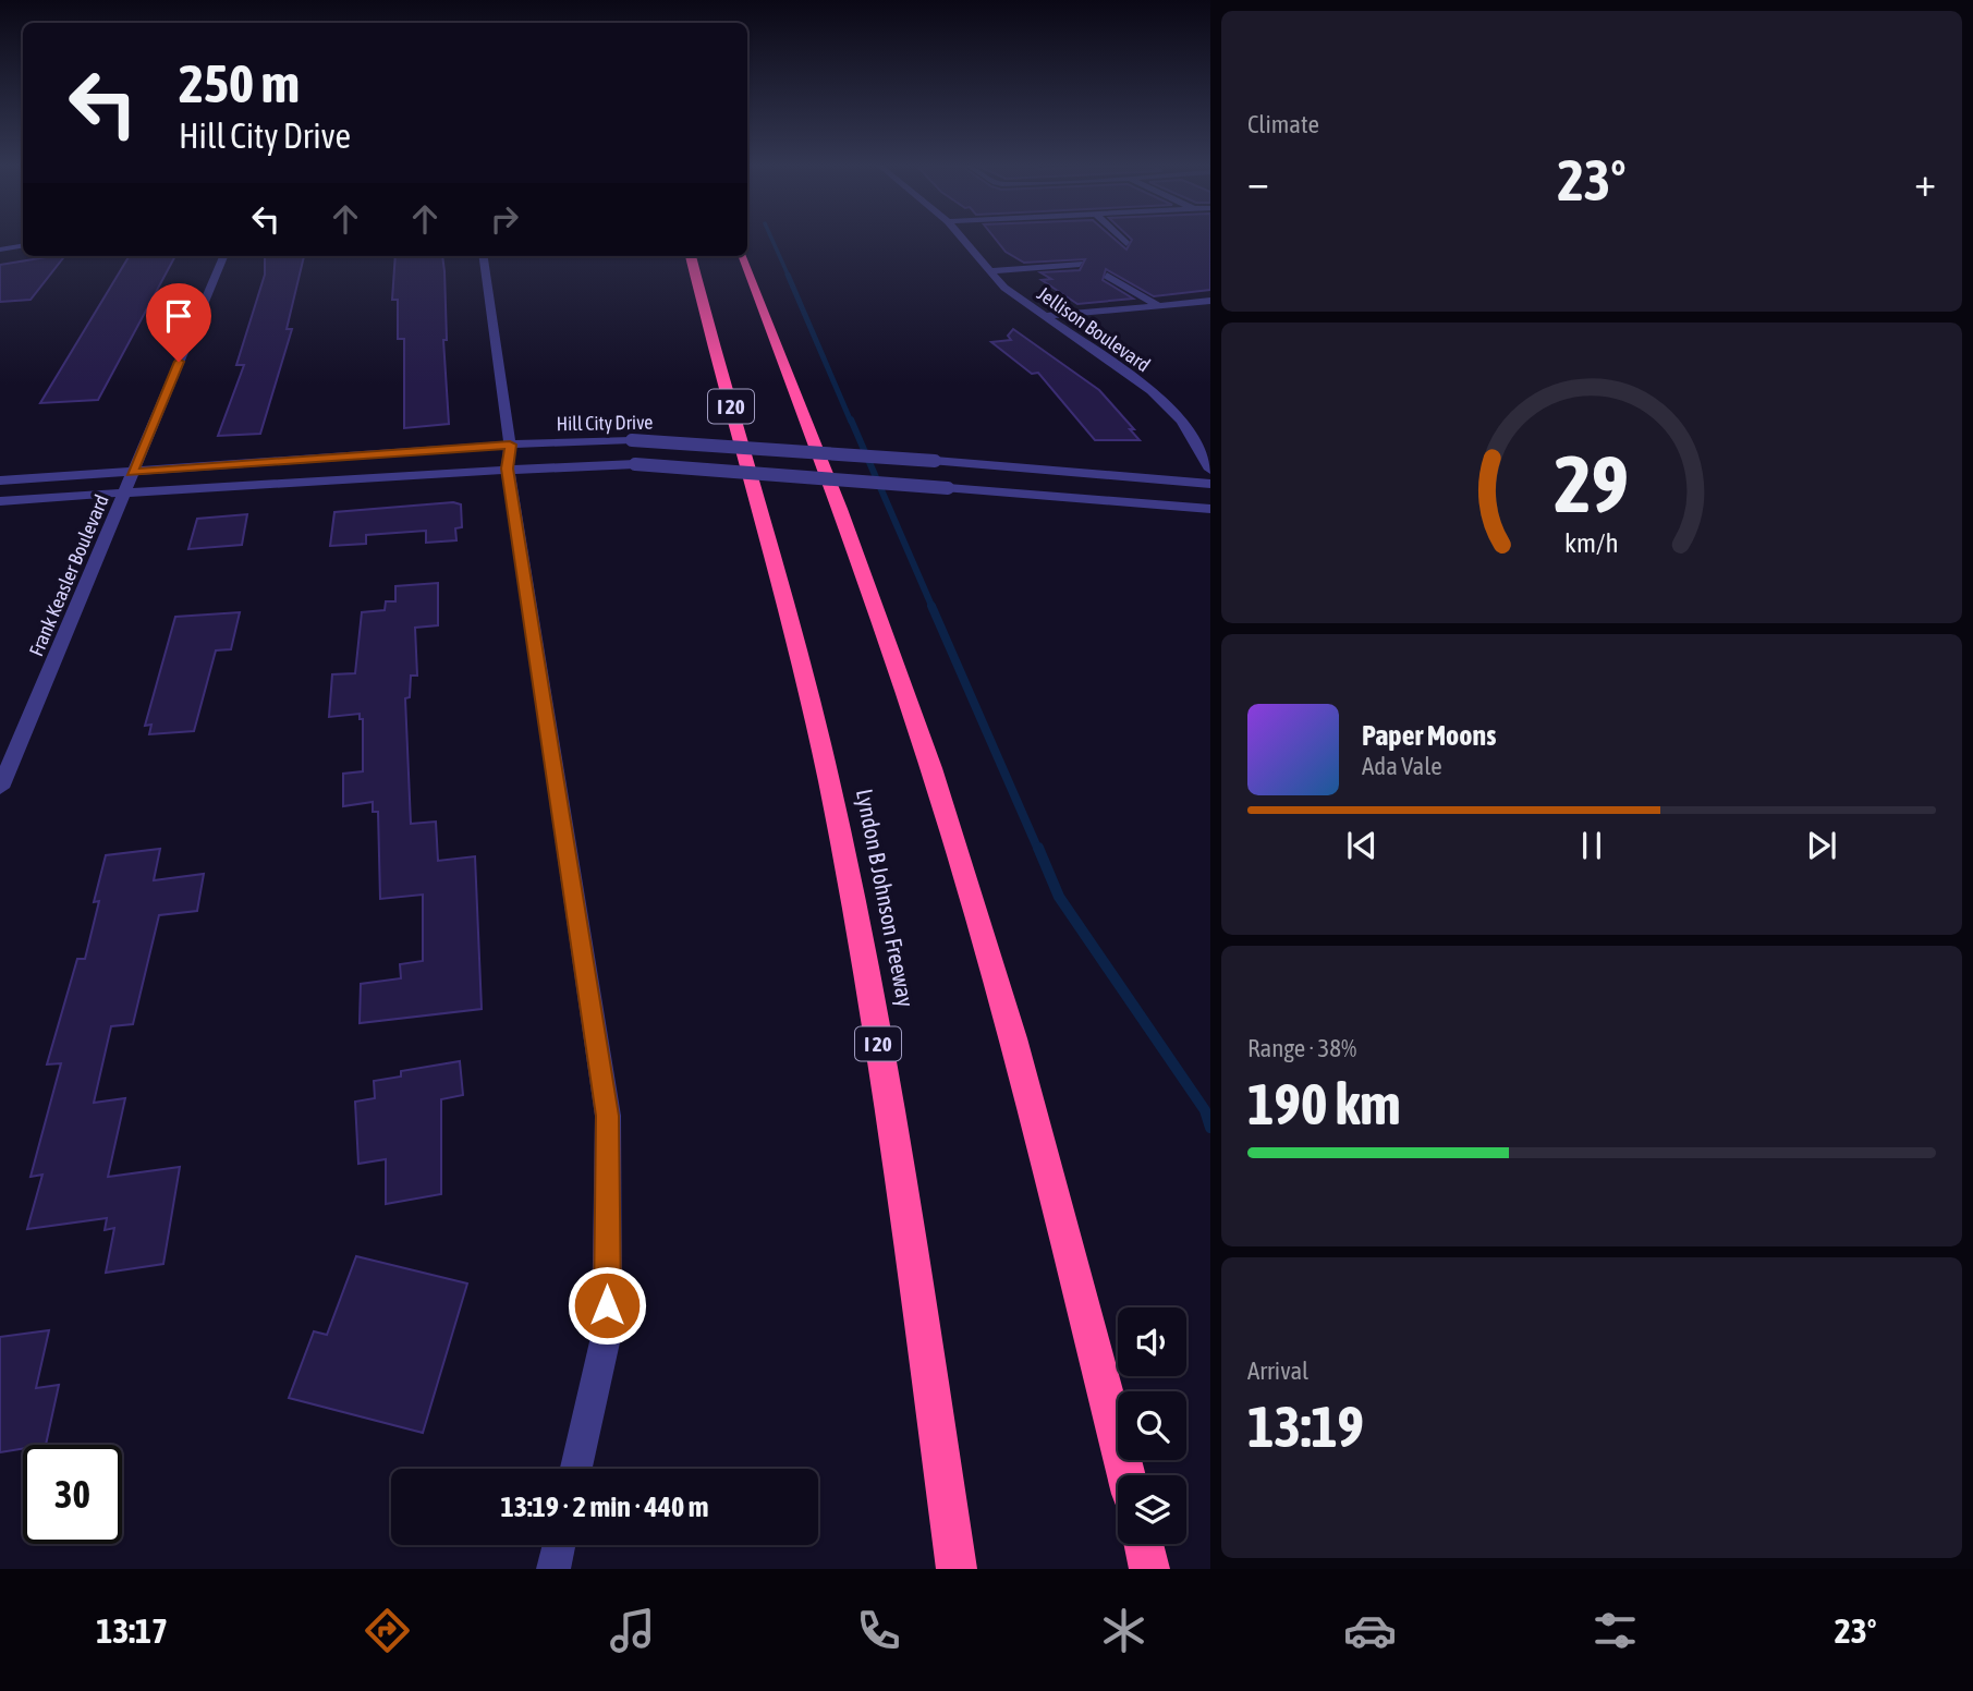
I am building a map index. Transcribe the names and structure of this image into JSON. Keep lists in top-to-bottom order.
{
  "streets": {
    "highway": ["I 20", "Lyndon B Johnson Freeway"],
    "street": ["Jellison Boulevard", "Hill City Drive", "Frank Keasler Boulevard"]
  },
  "crossings": [
    ["Hill City Drive", "Frank Keasler Boulevard"]
  ],
  "page": {
    "tile": [
      "Climate",
      ["Range · 38%", "190 km"],
      ["Arrival", "13:19"]
    ],
    "turn": ["250 m", "Hill City Drive"],
    "heat": ["−", "23°", "+"],
    "song": ["Paper Moons", "Ada Vale"],
    "limit": "30",
    "trip": "13:19 · 2 min · 440 m",
    "tabs": ["13:17", "23°"],
    "gauge": ["29", "km/h"]
  }
}
